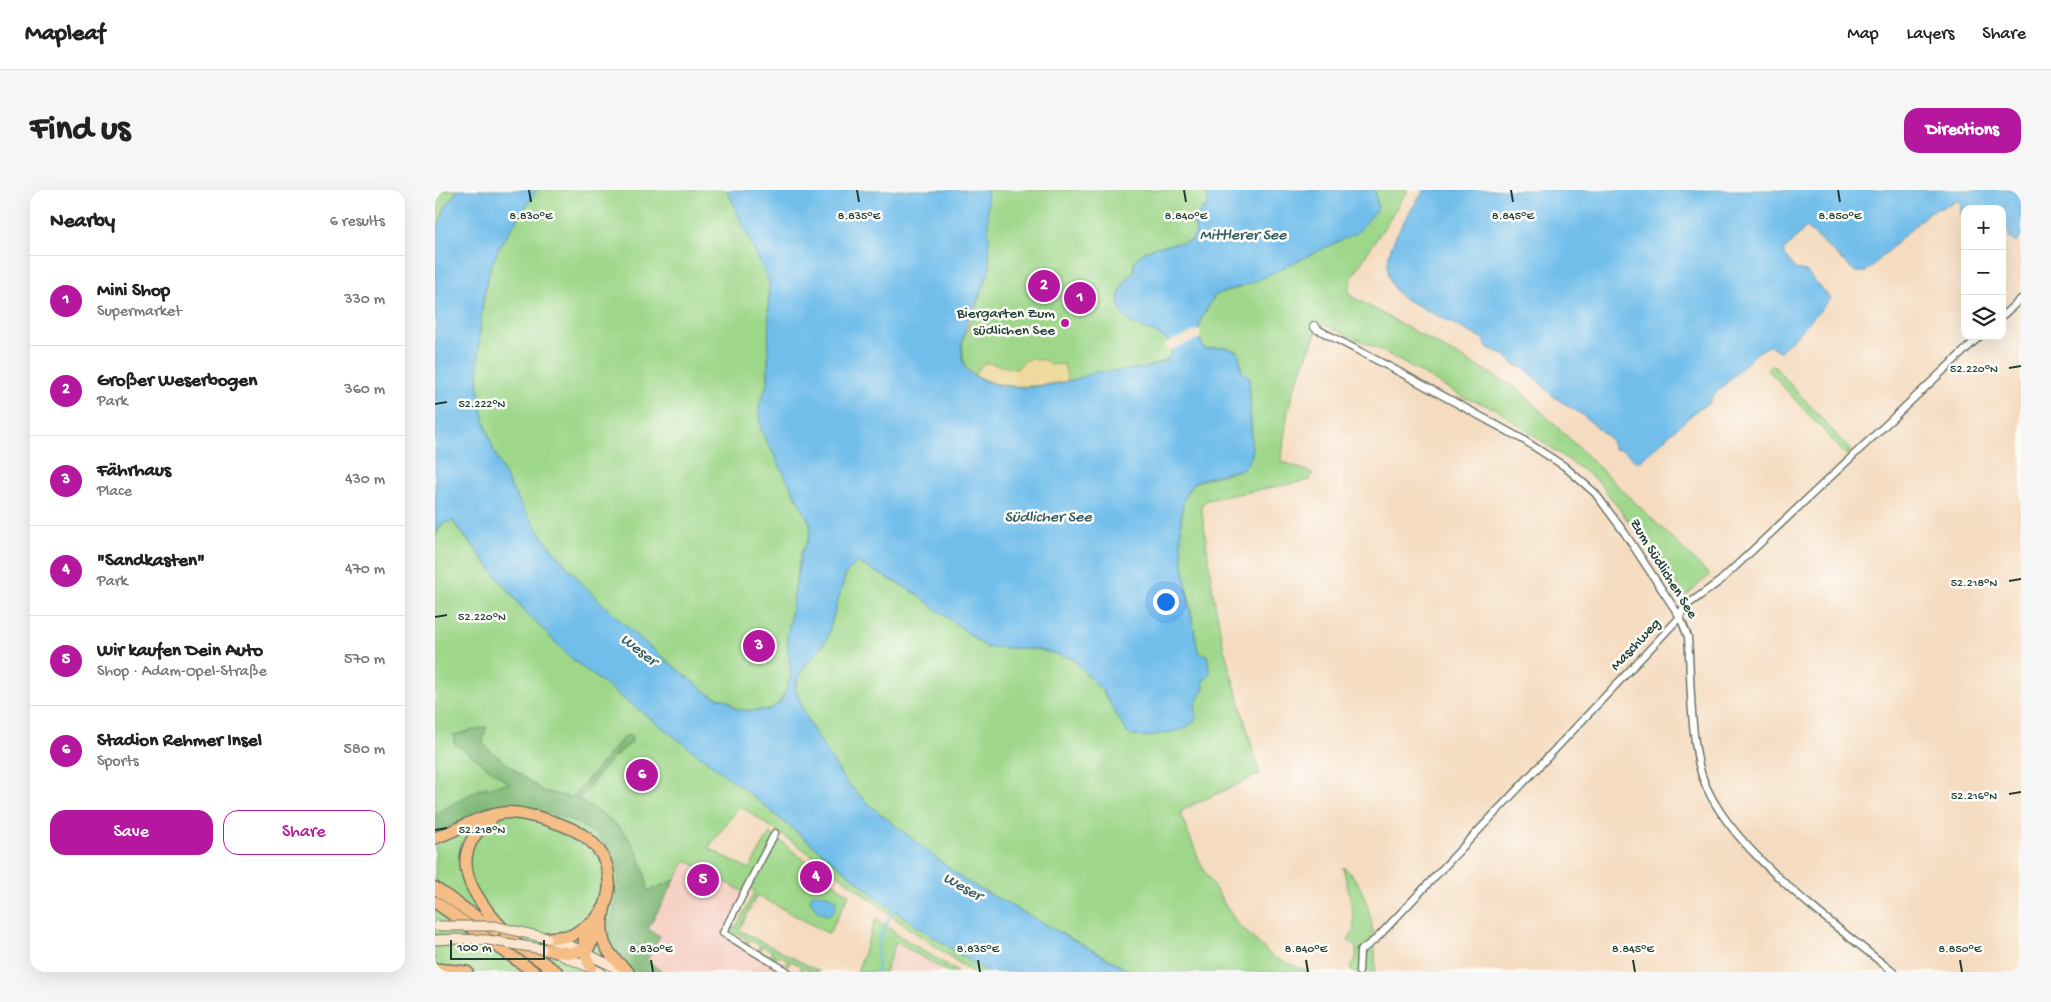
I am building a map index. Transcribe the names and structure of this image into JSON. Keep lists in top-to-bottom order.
{
  "streets": {
    "street": ["Zum Südlichen See", "Maschweg"]
  },
  "crossings": [
    ["Zum Südlichen See", "Maschweg"]
  ],
  "water": ["Mittlerer See", "Südlicher See", "Weser"],
  "places": ["Biergarten Zum südlichen See"],
  "scale_bar": "100 m",
  "page": {
    "header": "Mapleaf",
    "nav": ["Map", "Layers", "Share"],
    "buttons": [
      "Directions",
      ["Save", "Share"]
    ],
    "title": "Find us",
    "heading": ["Nearby", "6 results"],
    "map_buttons": ["+", "−"],
    "list": [
      {
        "mark": "1",
        "name": "Mini Shop",
        "note": "Supermarket",
        "value": "330 m"
      },
      {
        "mark": "2",
        "name": "Großer Weserbogen",
        "note": "Park",
        "value": "360 m"
      },
      {
        "mark": "3",
        "name": "Fährhaus",
        "note": "Place",
        "value": "430 m"
      },
      {
        "mark": "4",
        "name": "\"Sandkasten\"",
        "note": "Park",
        "value": "470 m"
      },
      {
        "mark": "5",
        "name": "Wir kaufen Dein Auto",
        "note": "Shop · Adam-Opel-Straße",
        "value": "570 m"
      },
      {
        "mark": "6",
        "name": "Stadion Rehmer Insel",
        "note": "Sports",
        "value": "580 m"
      }
    ],
    "pins": [
      "2",
      "1",
      "3",
      "6",
      "4",
      "5"
    ],
    "scale": "100 m"
  },
  "coordinates": [
    "8.830°E",
    "8.835°E",
    "8.840°E",
    "8.845°E",
    "8.850°E",
    "52.220°N",
    "52.222°N",
    "52.218°N",
    "52.216°N"
  ]
}
